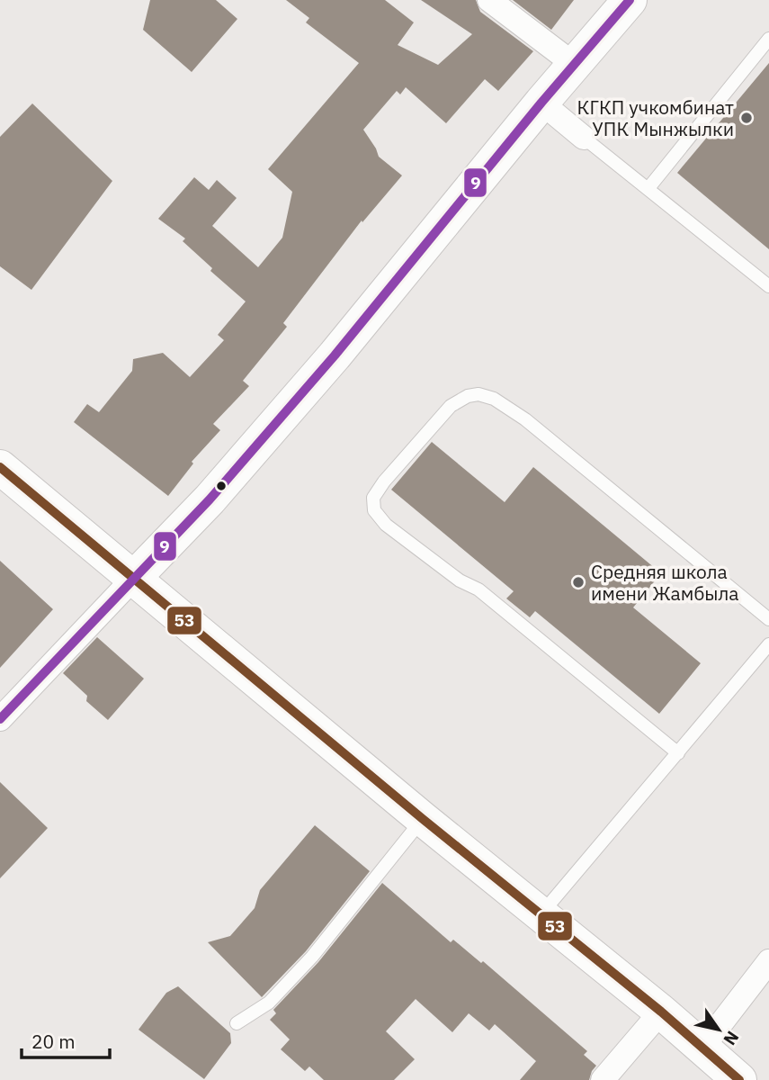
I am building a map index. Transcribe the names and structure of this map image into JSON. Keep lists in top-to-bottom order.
{
  "places": ["КГКП учкомбинат УПК Мынжылки", "Средняя школа имени Жамбыла"],
  "lines": ["transit line 9", "transit line 53"],
  "scale_bar": "20 m",
  "north": "bottom right"
}
